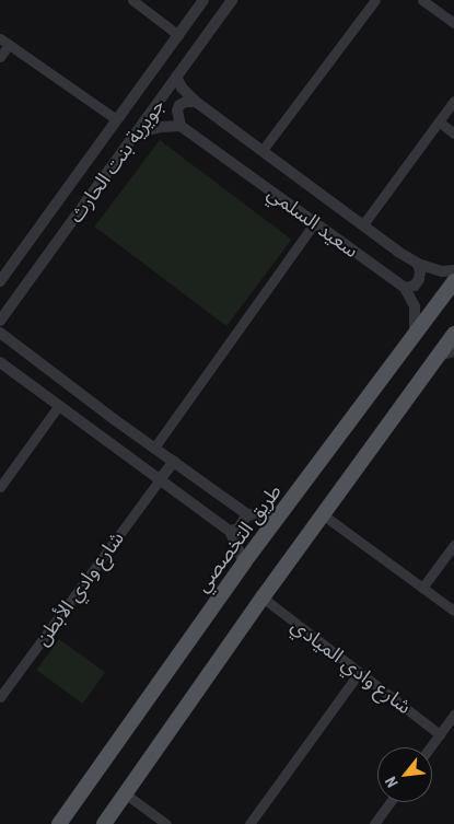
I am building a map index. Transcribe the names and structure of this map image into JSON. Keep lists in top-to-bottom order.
{
  "streets": {
    "main road": ["طريق التخصصي"],
    "street": [
      "جويرية بنت الحارث",
      "سعيد السلمي",
      "شارع وادي الأبطن",
      "شارع وادي الميادي"
    ]
  },
  "crossings": [
    ["جويرية بنت الحارث", "سعيد السلمي"]
  ],
  "north": "bottom left"
}
